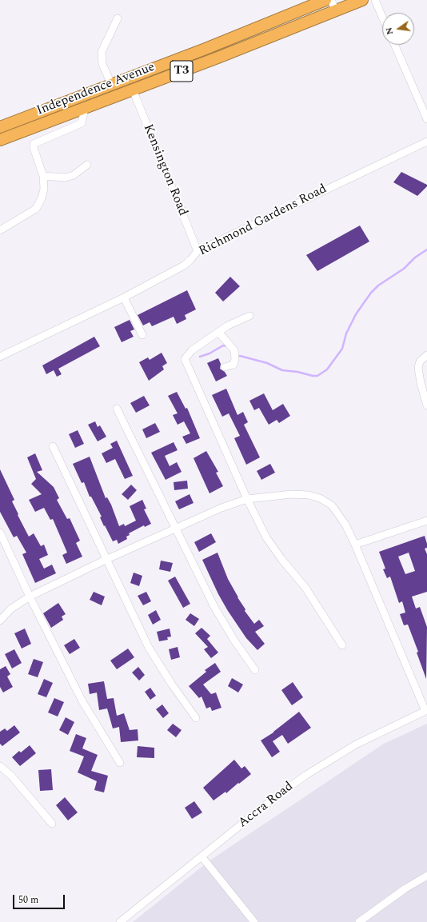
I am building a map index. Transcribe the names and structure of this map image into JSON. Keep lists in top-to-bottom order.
{
  "streets": {
    "highway": ["T3", "Independence Avenue"],
    "street": ["Kensington Road", "Richmond Gardens Road", "Accra Road"]
  },
  "crossings": [
    ["Independence Avenue", "Kensington Road"],
    ["Kensington Road", "Richmond Gardens Road"]
  ],
  "scale_bar": "50 m",
  "north": "left"
}
